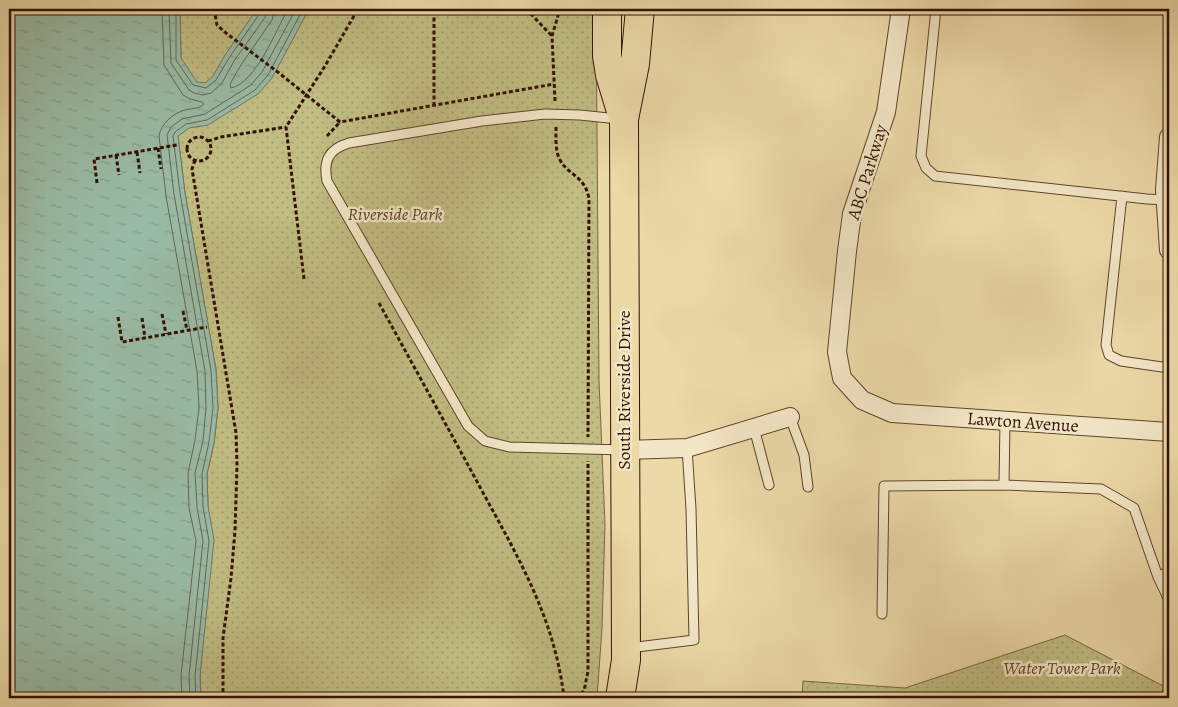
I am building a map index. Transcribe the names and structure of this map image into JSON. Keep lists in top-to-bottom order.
{
  "streets": {
    "main road": ["South Riverside Drive"],
    "street": ["ABC Parkway", "Lawton Avenue"]
  },
  "crossings": [
    ["ABC Parkway", "Lawton Avenue"]
  ],
  "parks": ["Riverside Park", "Water Tower Park"]
}
